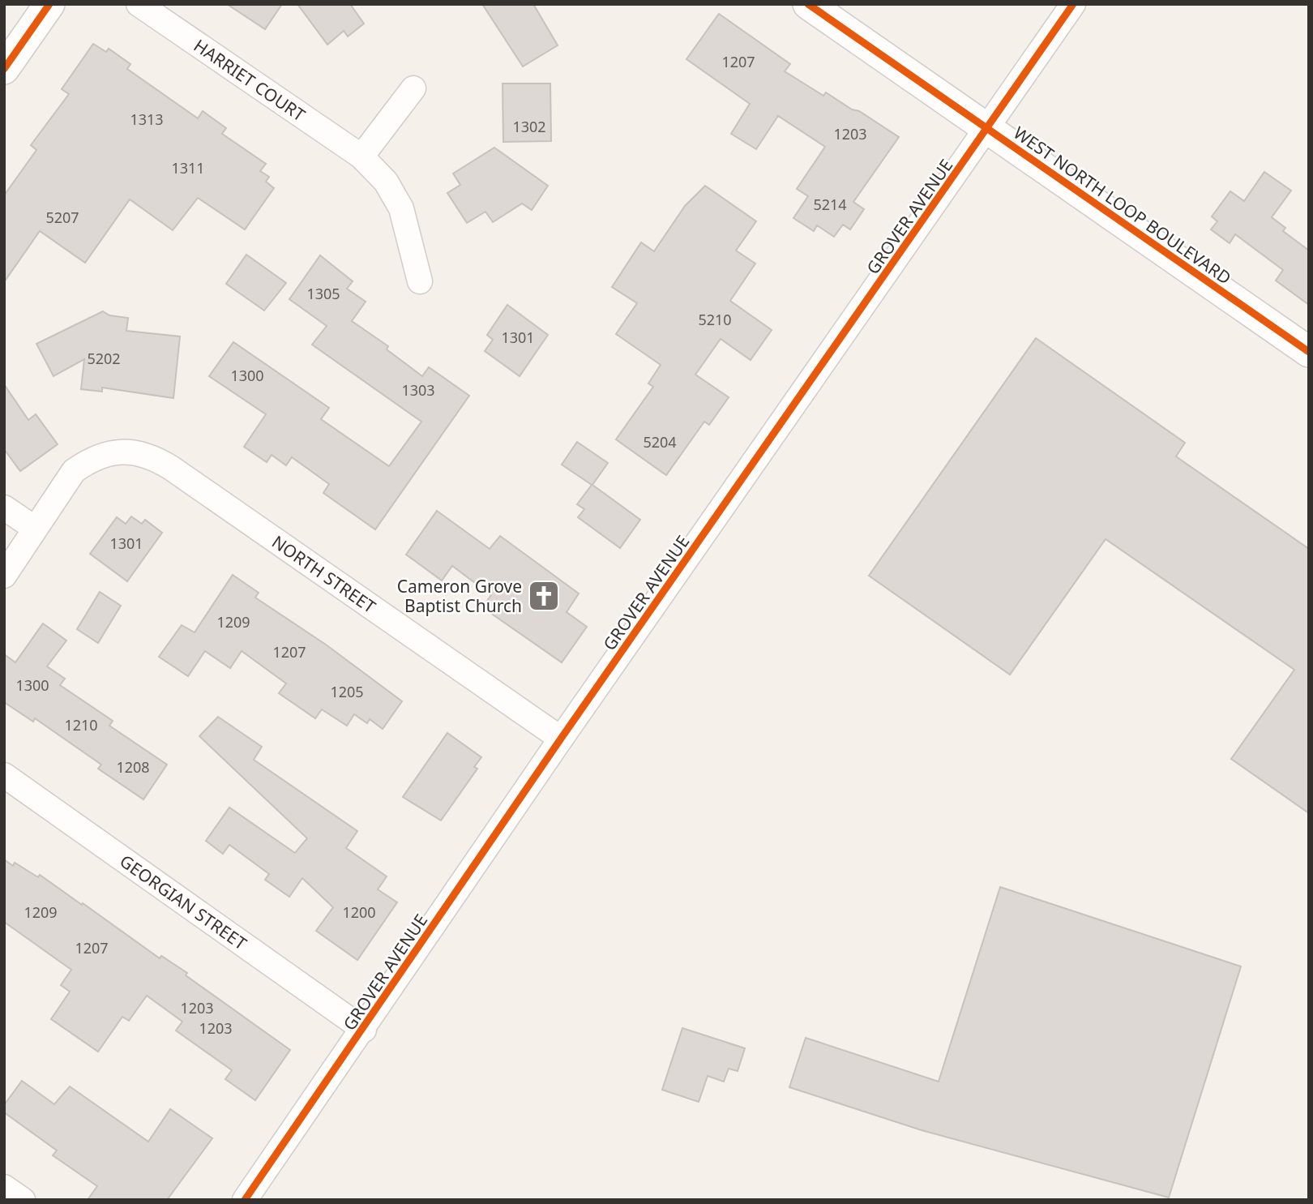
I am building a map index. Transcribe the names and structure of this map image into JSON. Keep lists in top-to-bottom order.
{
  "streets": {
    "street": [
      "HARRIET COURT",
      "WEST NORTH LOOP BOULEVARD",
      "GROVER AVENUE",
      "NORTH STREET",
      "GEORGIAN STREET"
    ]
  },
  "crossings": [
    ["WEST NORTH LOOP BOULEVARD", "GROVER AVENUE"],
    ["GROVER AVENUE", "NORTH STREET"],
    ["GROVER AVENUE", "GEORGIAN STREET"]
  ],
  "places": {
    "church": ["Cameron Grove Baptist Church"]
  },
  "house_numbers": [
    "1207",
    "1313",
    "1302",
    "1203",
    "1311",
    "5214",
    "5207",
    "1305",
    "5210",
    "1301",
    "5202",
    "1300",
    "1303",
    "5204",
    "1301",
    "1209",
    "1207",
    "1300",
    "1205",
    "1210",
    "1208",
    "1209",
    "1200",
    "1207",
    "1203",
    "1203"
  ]
}
